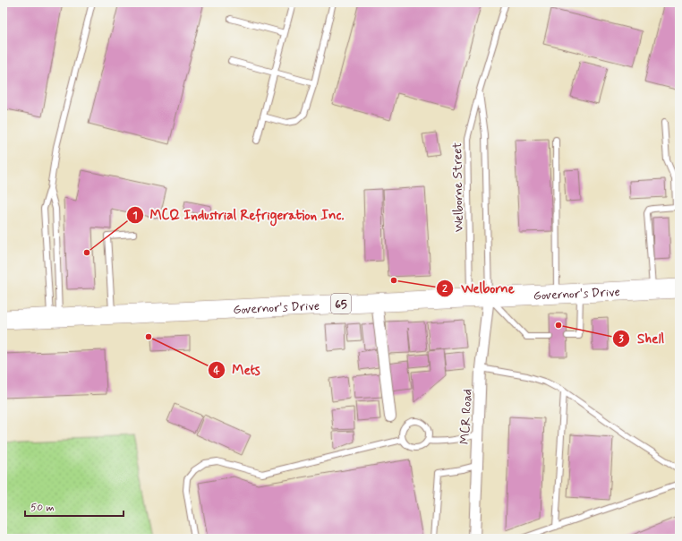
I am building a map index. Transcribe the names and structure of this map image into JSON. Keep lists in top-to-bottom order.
{
  "streets": {
    "highway": ["Governor's Drive", "65"],
    "street": ["MCR Road"],
    "lane": ["Welborne Street"]
  },
  "crossings": [
    ["Welborne Street", "Governor's Drive"],
    ["Welborne Street", "MCR Road"],
    ["Governor's Drive", "MCR Road"]
  ],
  "places": [
    "MCQ Industrial Refrigeration Inc.",
    "Welborne",
    "Shell",
    "Mets"
  ],
  "scale_bar": "50 m"
}
